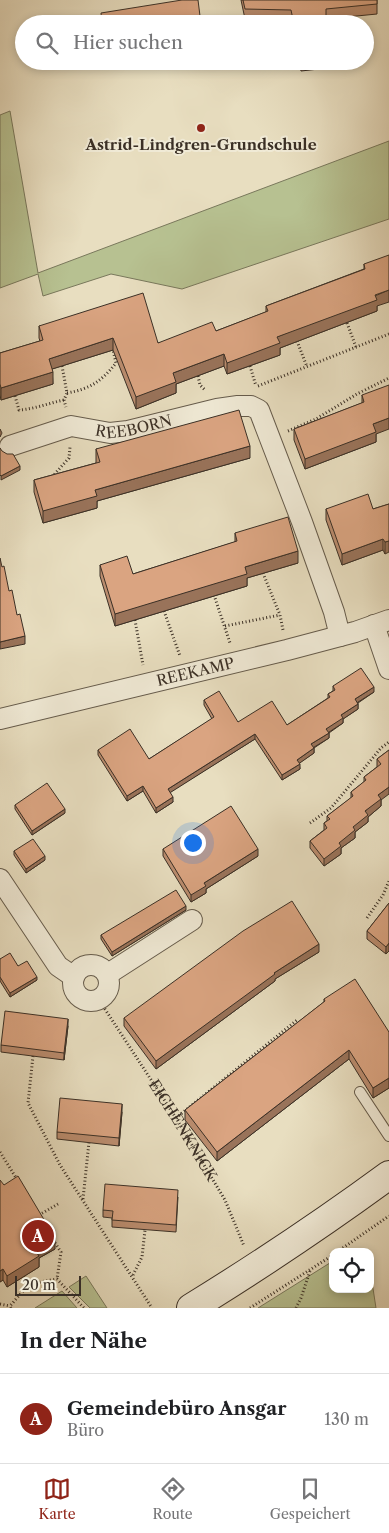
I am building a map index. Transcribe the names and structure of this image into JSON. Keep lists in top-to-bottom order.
{
  "streets": {
    "street": ["REEBORN", "REEKAMP"],
    "path": ["EICHENKNICK"]
  },
  "places": ["Astrid-Lindgren-Grundschule"],
  "scale_bar": "20 m",
  "page": {
    "search": "Hier suchen",
    "pins": "A",
    "scale": "20 m",
    "heading": "In der Nähe",
    "list": [
      {
        "mark": "A",
        "name": "Gemeindebüro Ansgar",
        "note": "Büro",
        "value": "130 m"
      }
    ],
    "nav": ["Karte", "Route", "Gespeichert"]
  }
}
